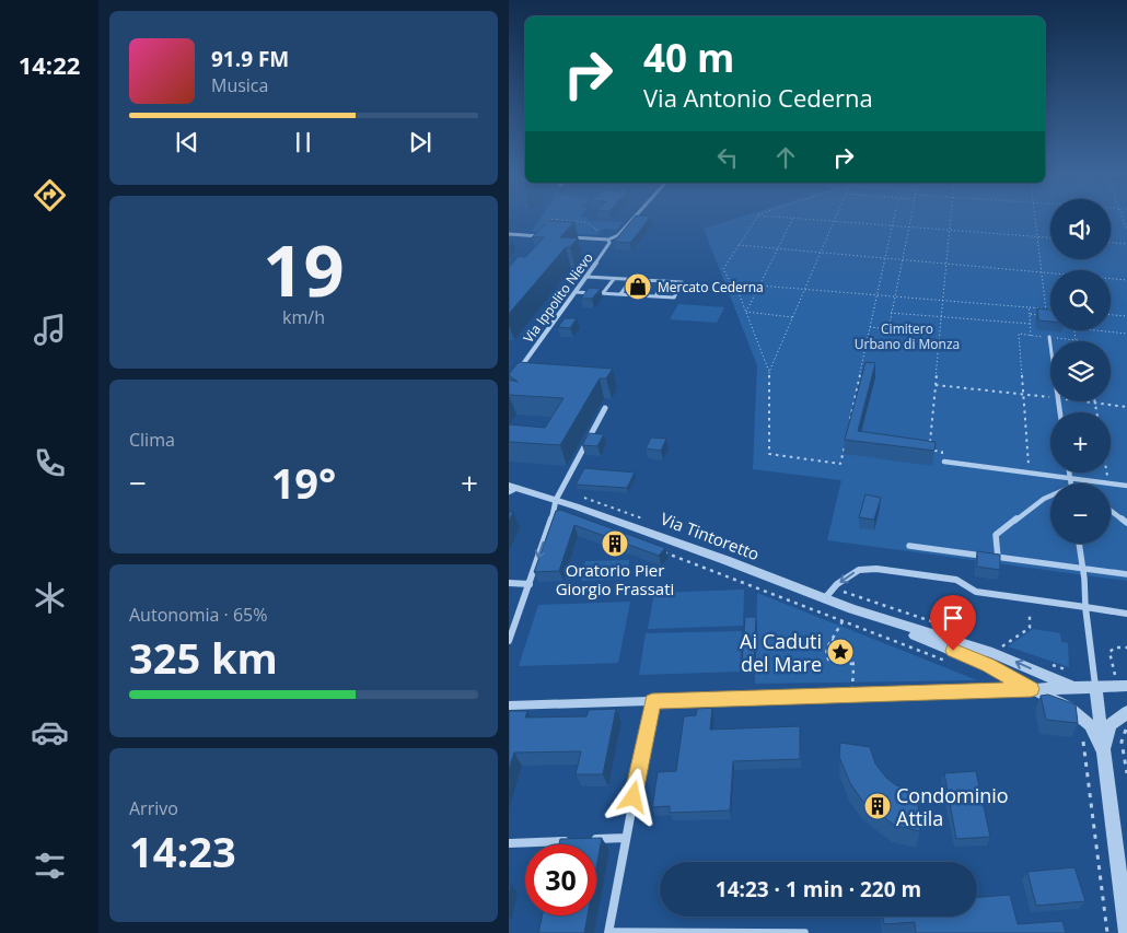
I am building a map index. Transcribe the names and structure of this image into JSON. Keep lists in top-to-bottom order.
{
  "streets": {
    "street": ["Via Ippolito Nievo", "Via Tintoretto"]
  },
  "parks": ["Cimitero Urbano di Monza"],
  "places": {
    "shop": ["Mercato Cederna"],
    "building": ["Oratorio Pier Giorgio Frassati", "Condominio Attila"],
    "place": ["Ai Caduti del Mare"]
  },
  "page": {
    "tabs": "14:22",
    "turn": ["40 m", "Via Antonio Cederna"],
    "song": ["91.9 FM", "Musica"],
    "tile": [
      ["19", "km/h"],
      "Clima",
      ["Autonomia · 65%", "325 km"],
      ["Arrivo", "14:23"]
    ],
    "map_buttons": ["+", "−"],
    "heat": ["−", "19°", "+"],
    "limit": "30",
    "trip": "14:23 · 1 min · 220 m"
  }
}
